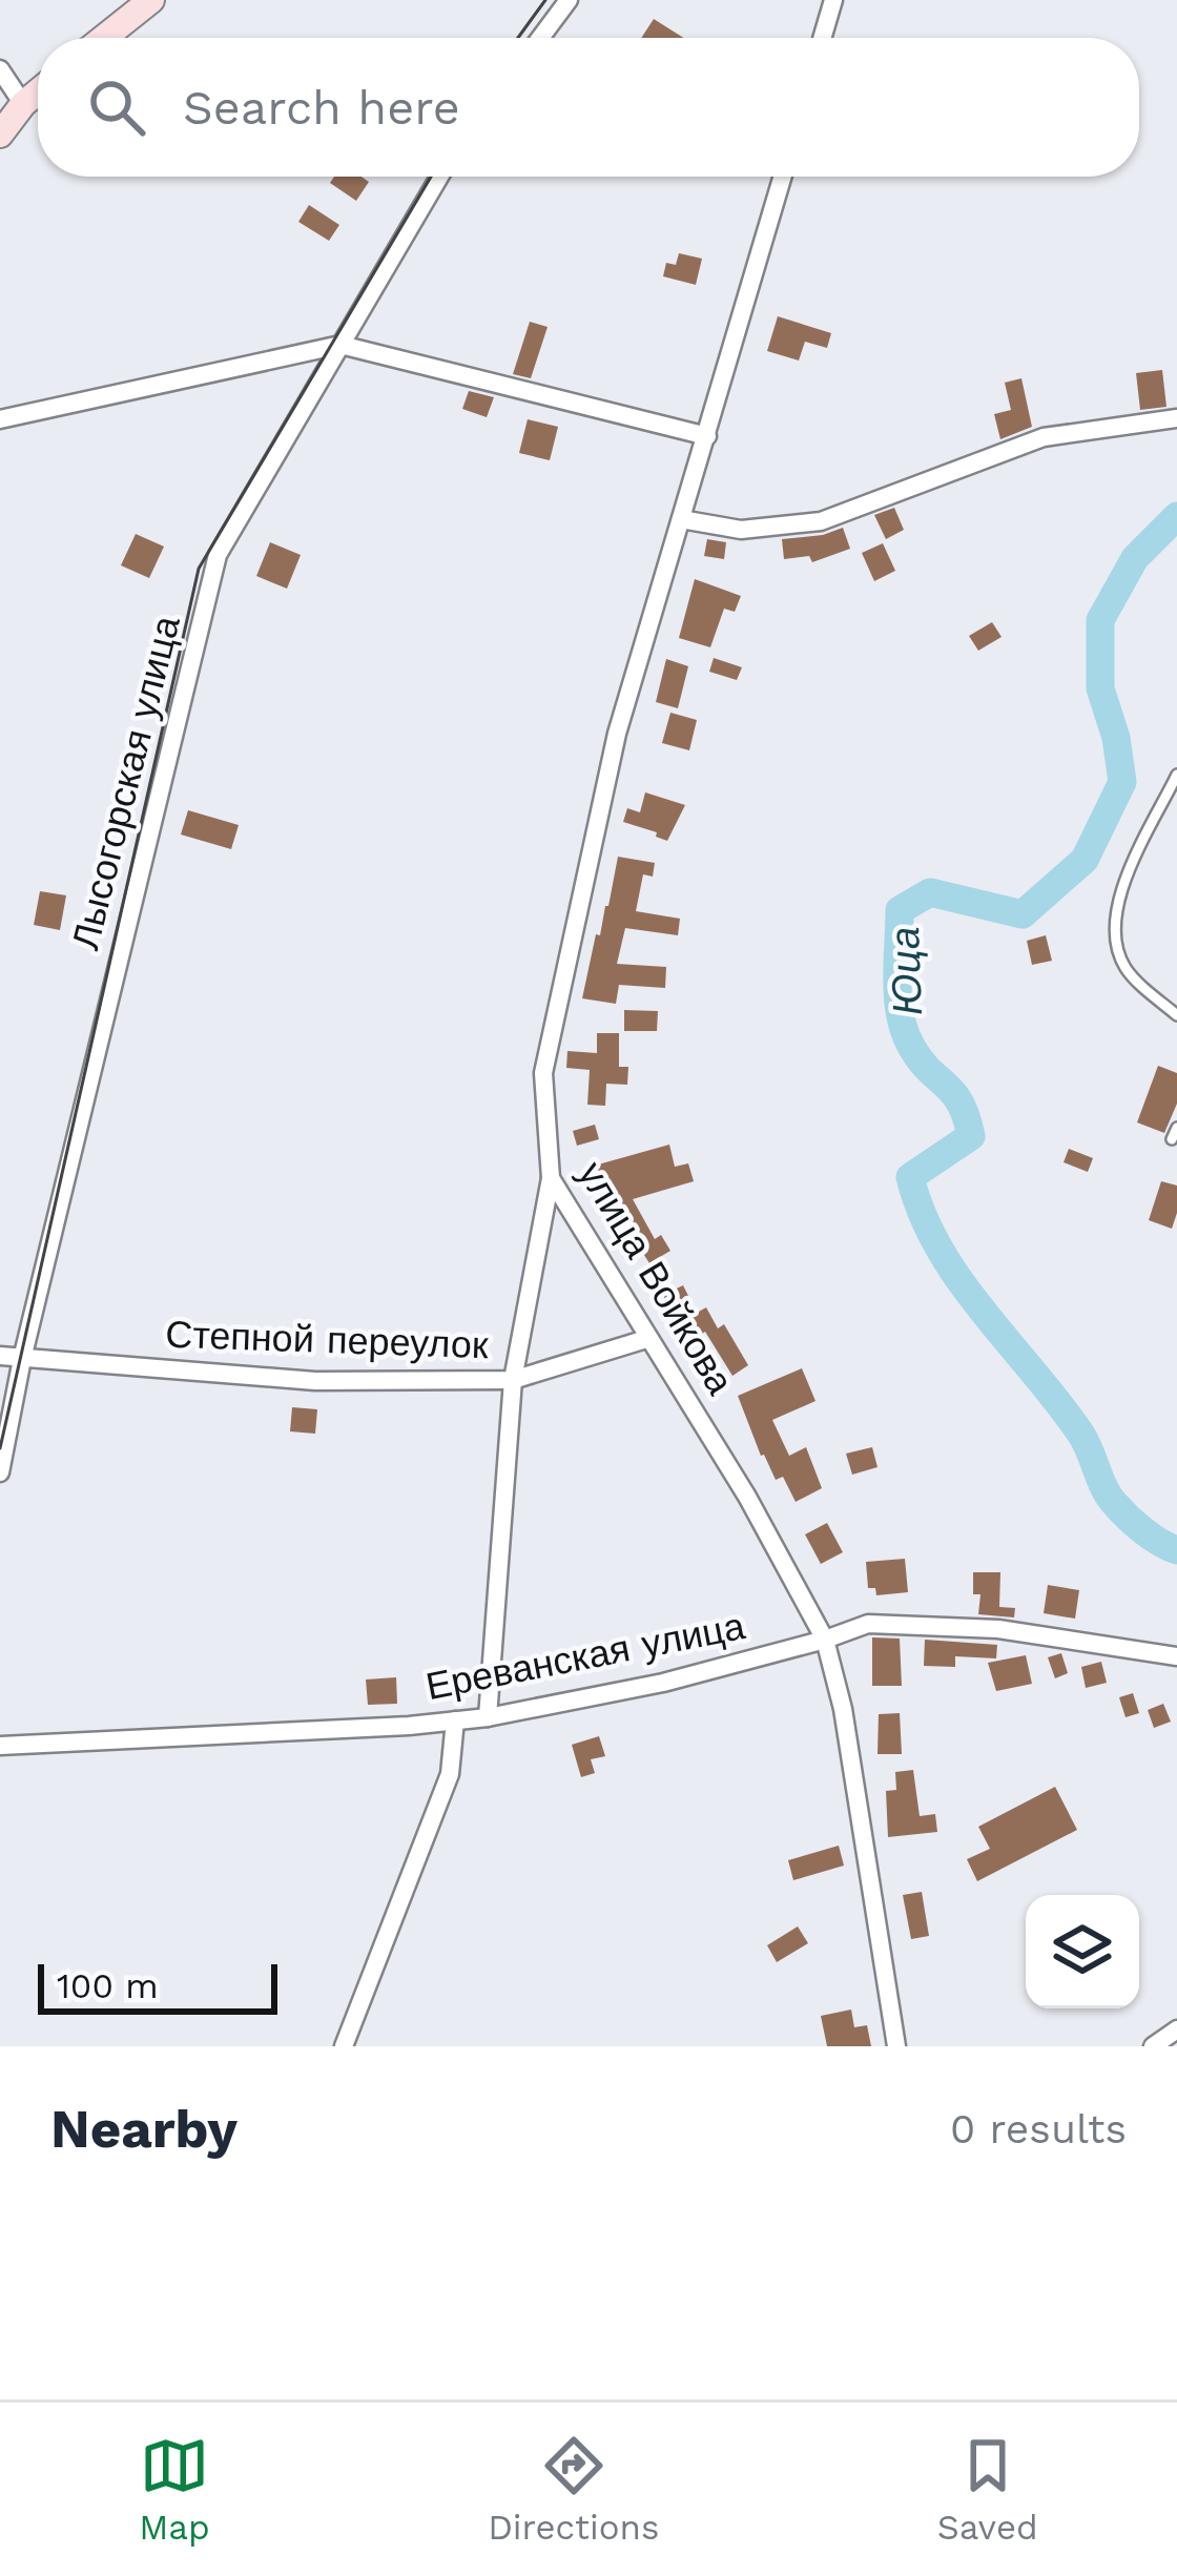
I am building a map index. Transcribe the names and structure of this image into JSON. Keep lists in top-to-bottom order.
{
  "streets": {
    "street": [
      "Лысогорская улица",
      "улица Войкова",
      "Степной переулок",
      "Ереванская улица"
    ]
  },
  "crossings": [
    ["Лысогорская улица", "Степной переулок"],
    ["улица Войкова", "Степной переулок"],
    ["улица Войкова", "Ереванская улица"]
  ],
  "water": ["Юца"],
  "scale_bar": "100 m",
  "page": {
    "search": "Search here",
    "scale": "100 m",
    "heading": ["Nearby", "0 results"],
    "nav": ["Map", "Directions", "Saved"]
  }
}
